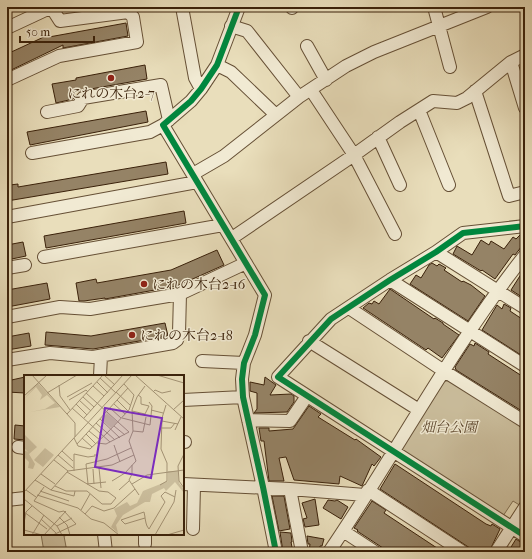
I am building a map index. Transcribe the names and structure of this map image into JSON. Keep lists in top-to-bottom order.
{
  "parks": ["畑台公園"],
  "places": ["にれの木台2-7", "にれの木台2-16", "にれの木台2-18"],
  "scale_bar": "50 m"
}
